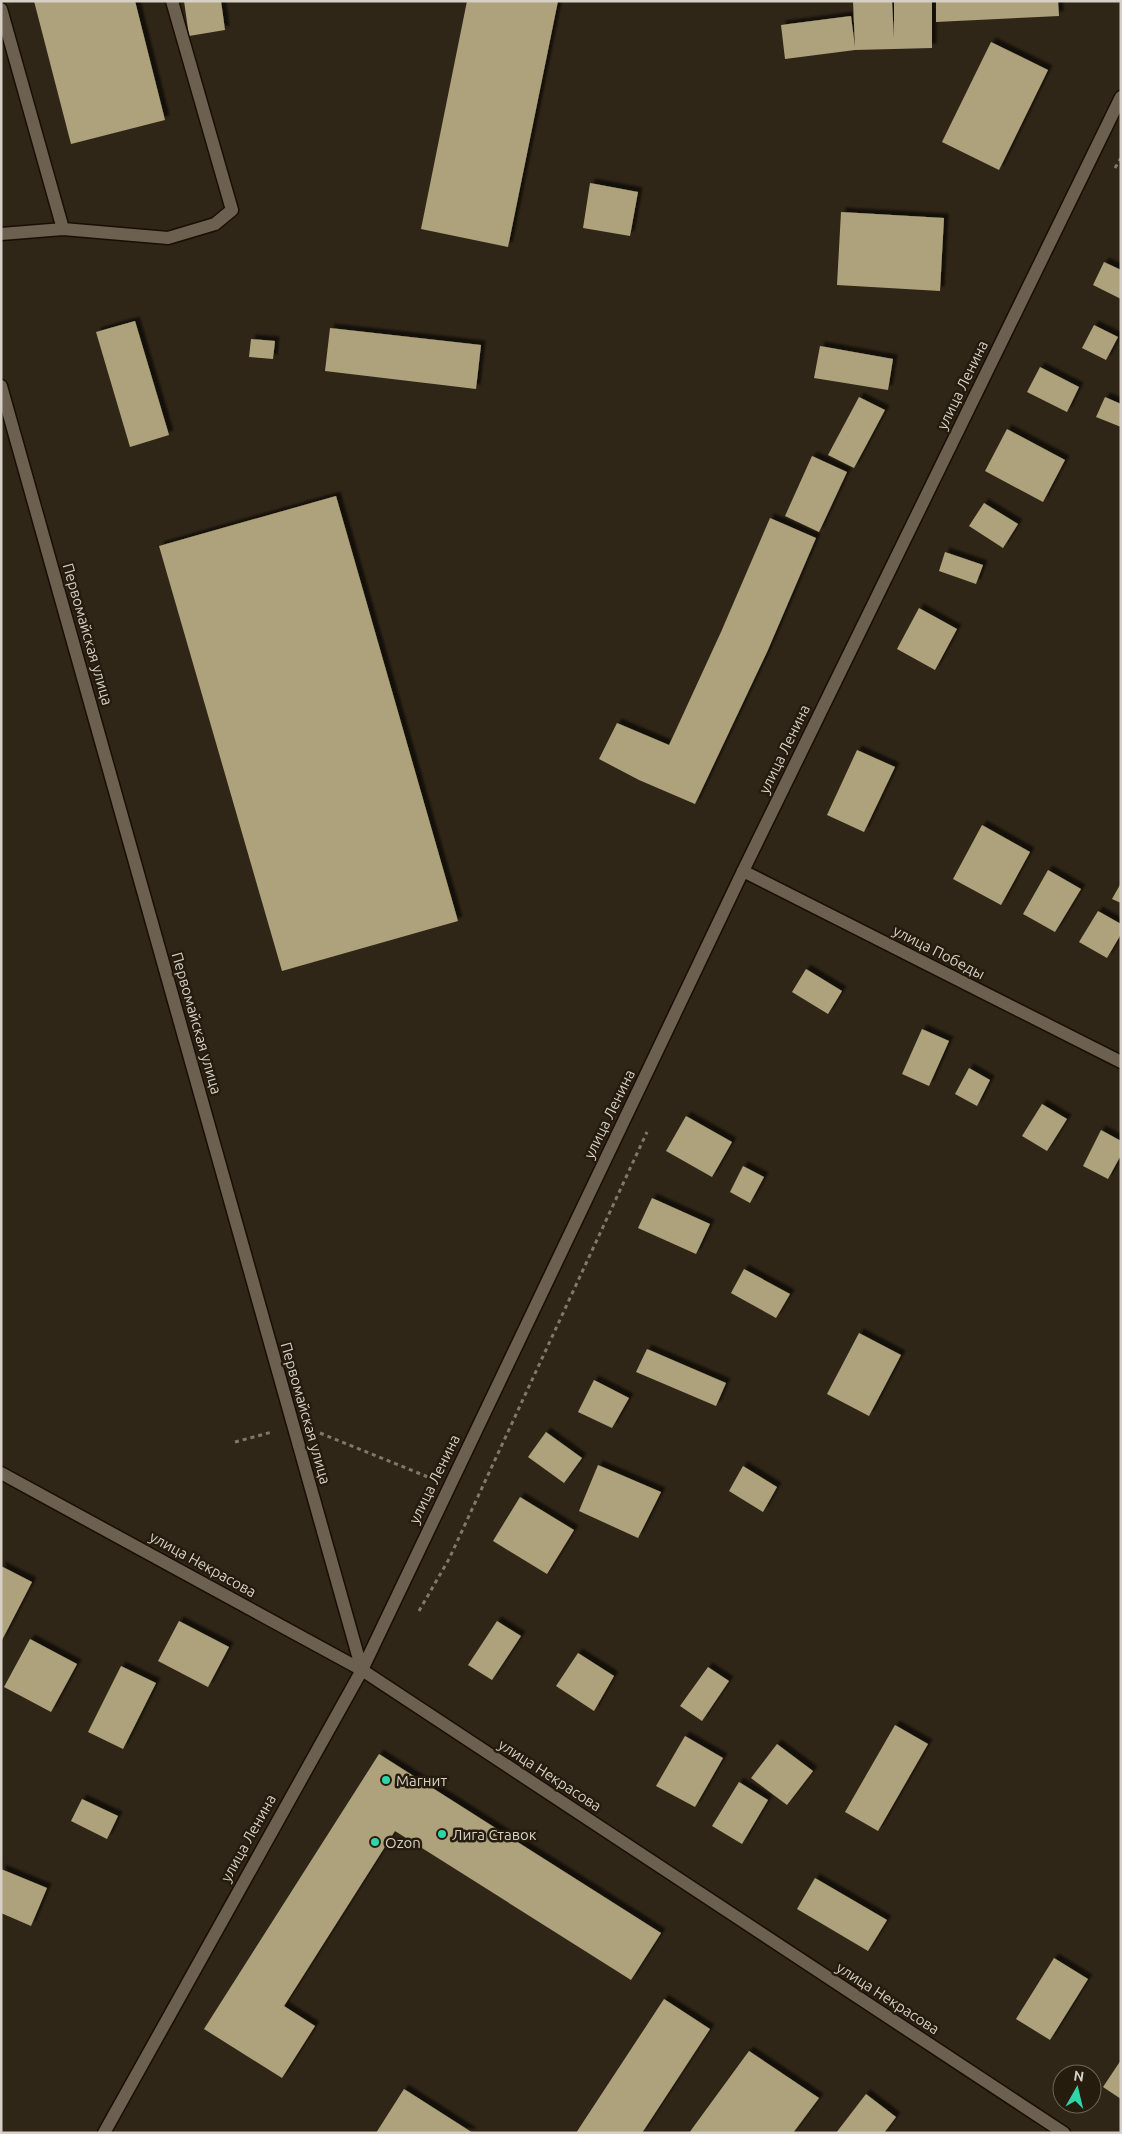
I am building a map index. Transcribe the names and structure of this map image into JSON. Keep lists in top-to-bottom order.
{
  "streets": {
    "street": [
      "улица Ленина",
      "Первомайская улица",
      "улица Победы",
      "улица Некрасова"
    ]
  },
  "crossings": [
    ["улица Ленина", "Первомайская улица"],
    ["улица Ленина", "улица Победы"],
    ["улица Ленина", "улица Некрасова"],
    ["Первомайская улица", "улица Некрасова"]
  ],
  "places": ["Магнит", "Лига Ставок", "Ozon"],
  "north": "top"
}
